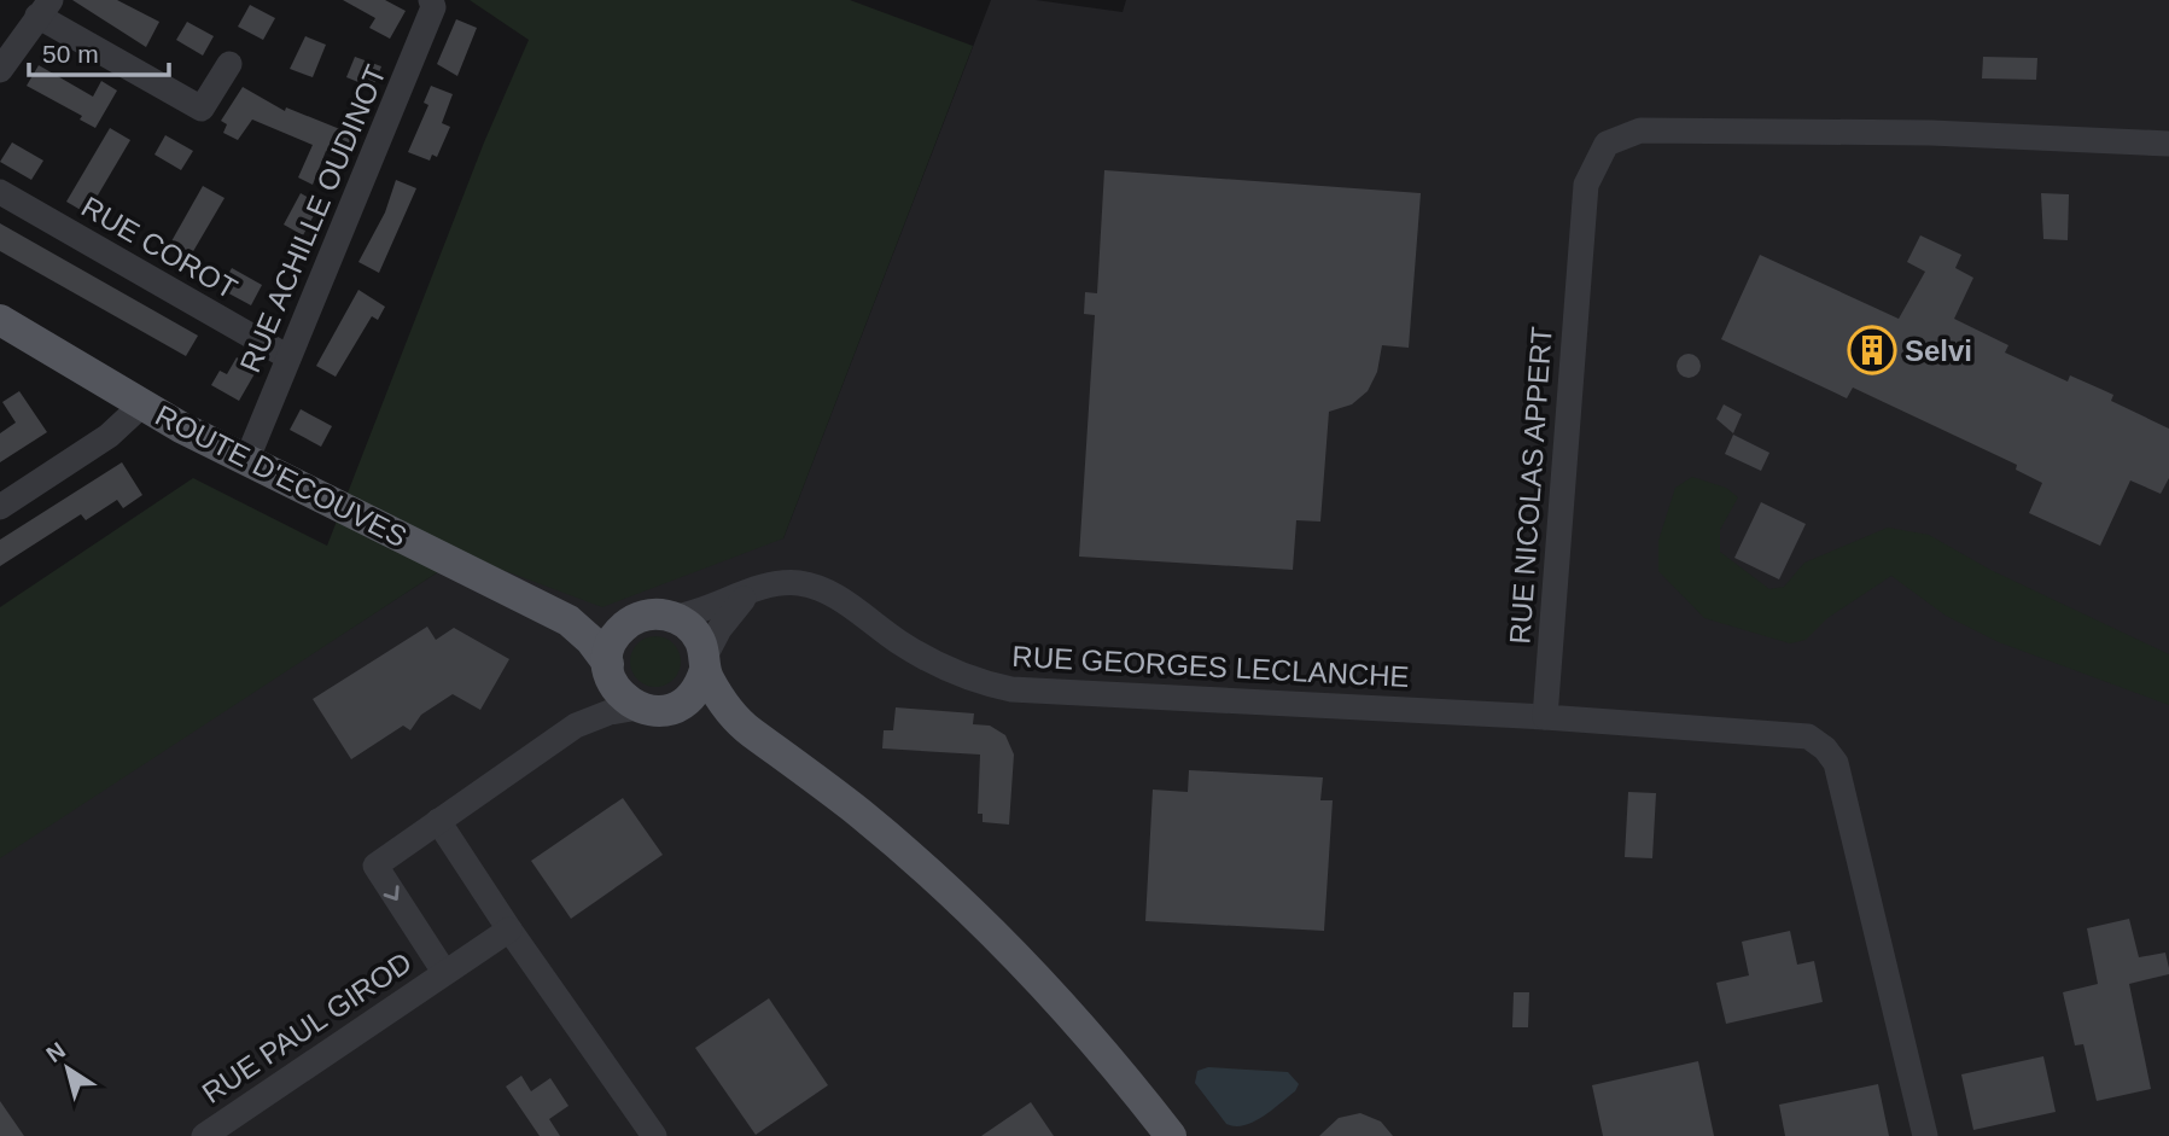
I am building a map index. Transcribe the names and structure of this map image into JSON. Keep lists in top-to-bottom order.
{
  "streets": {
    "main road": ["ROUTE D'ECOUVES"],
    "street": [
      "RUE ACHILLE OUDINOT",
      "RUE COROT",
      "RUE NICOLAS APPERT",
      "RUE GEORGES LECLANCHE",
      "RUE PAUL GIROD"
    ]
  },
  "crossings": [
    ["RUE ACHILLE OUDINOT", "RUE COROT"],
    ["RUE ACHILLE OUDINOT", "ROUTE D'ECOUVES"],
    ["RUE NICOLAS APPERT", "RUE GEORGES LECLANCHE"]
  ],
  "places": {
    "building": ["Selvi"]
  },
  "scale_bar": "50 m",
  "north": "top left"
}
